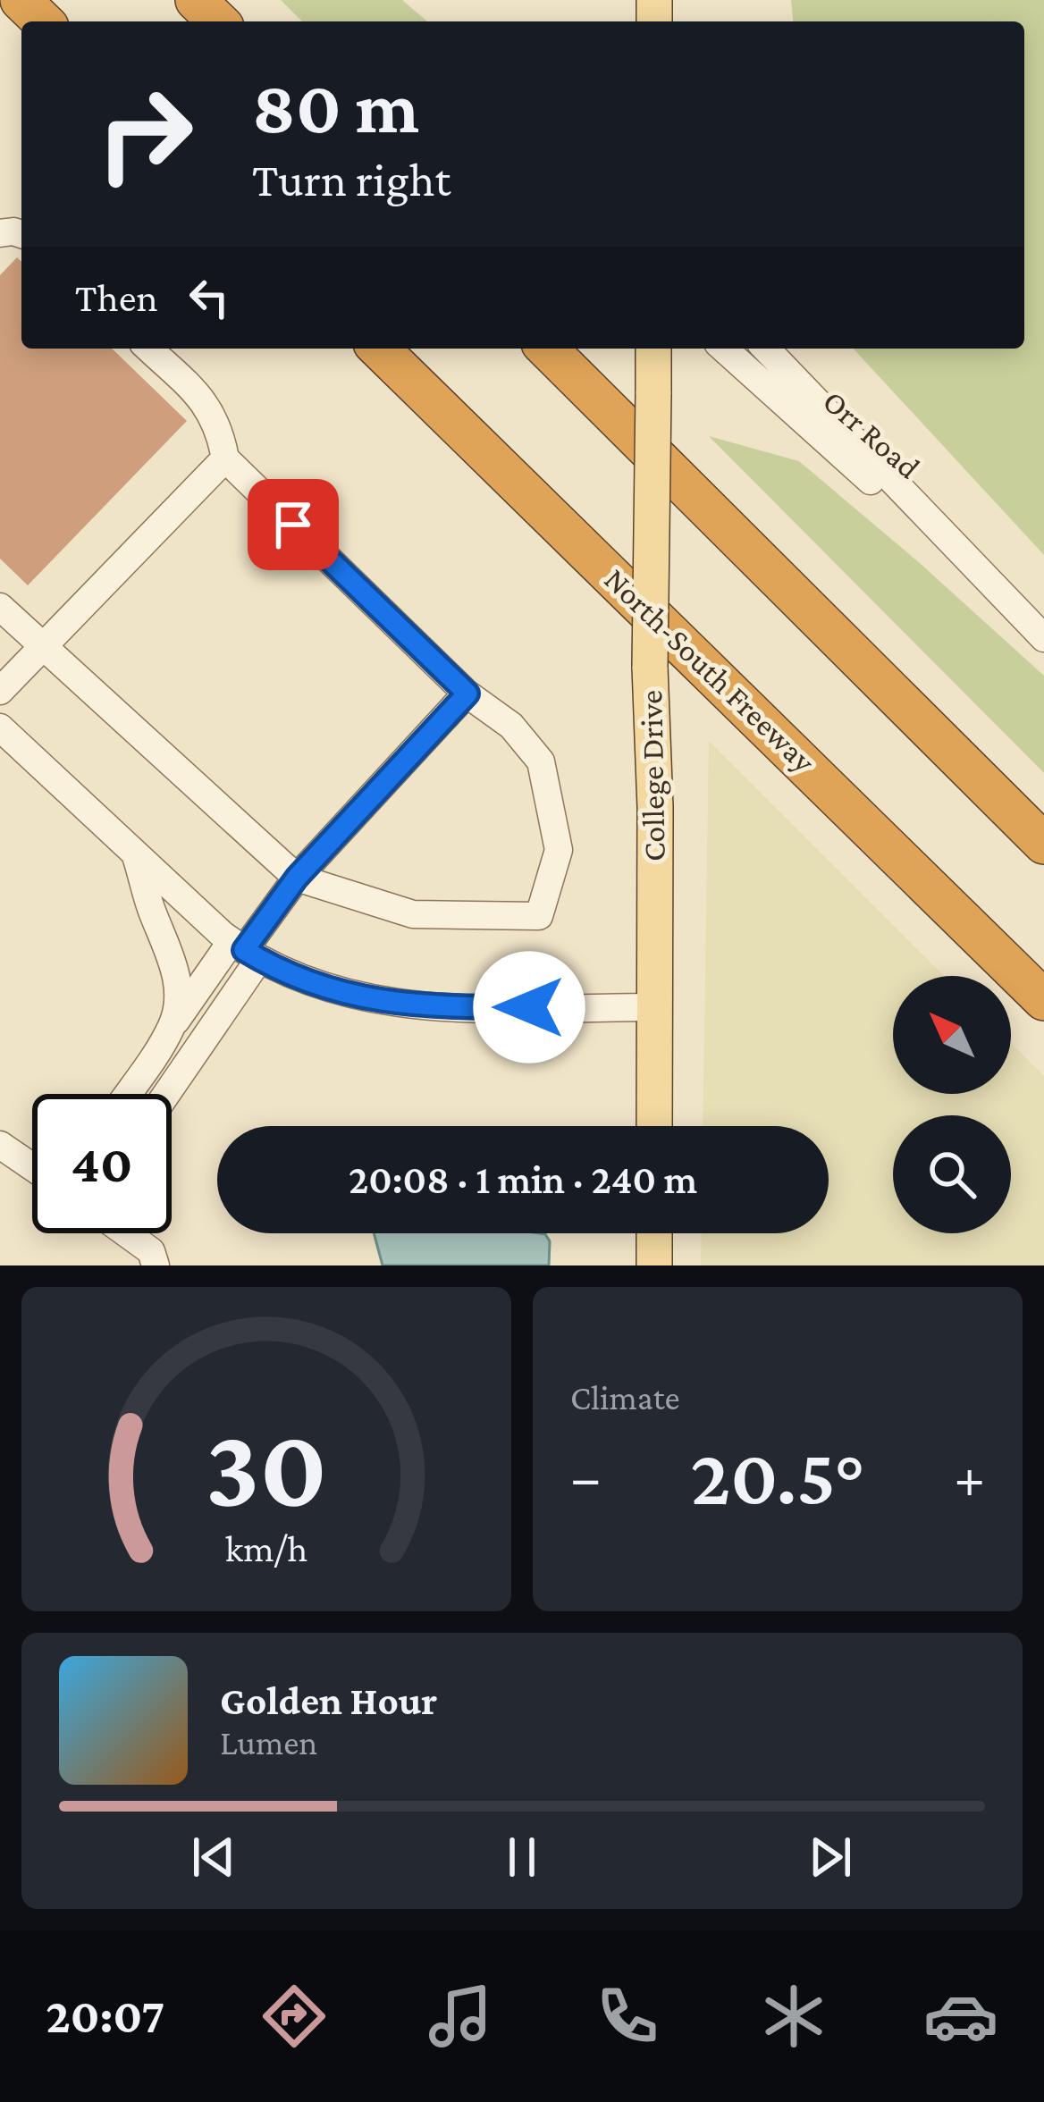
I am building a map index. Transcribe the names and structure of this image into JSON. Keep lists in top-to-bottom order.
{
  "streets": {
    "highway": ["North-South Freeway"],
    "main road": ["College Drive"],
    "street": ["Orr Road"]
  },
  "north": "top left",
  "page": {
    "turn": ["80 m", "Turn right"],
    "then": "Then",
    "limit": "40",
    "trip": "20:08 · 1 min · 240 m",
    "tile": "Climate",
    "heat": ["−", "20.5°", "+"],
    "song": ["Golden Hour", "Lumen"],
    "tabs": "20:07",
    "gauge": ["30", "km/h"]
  }
}
